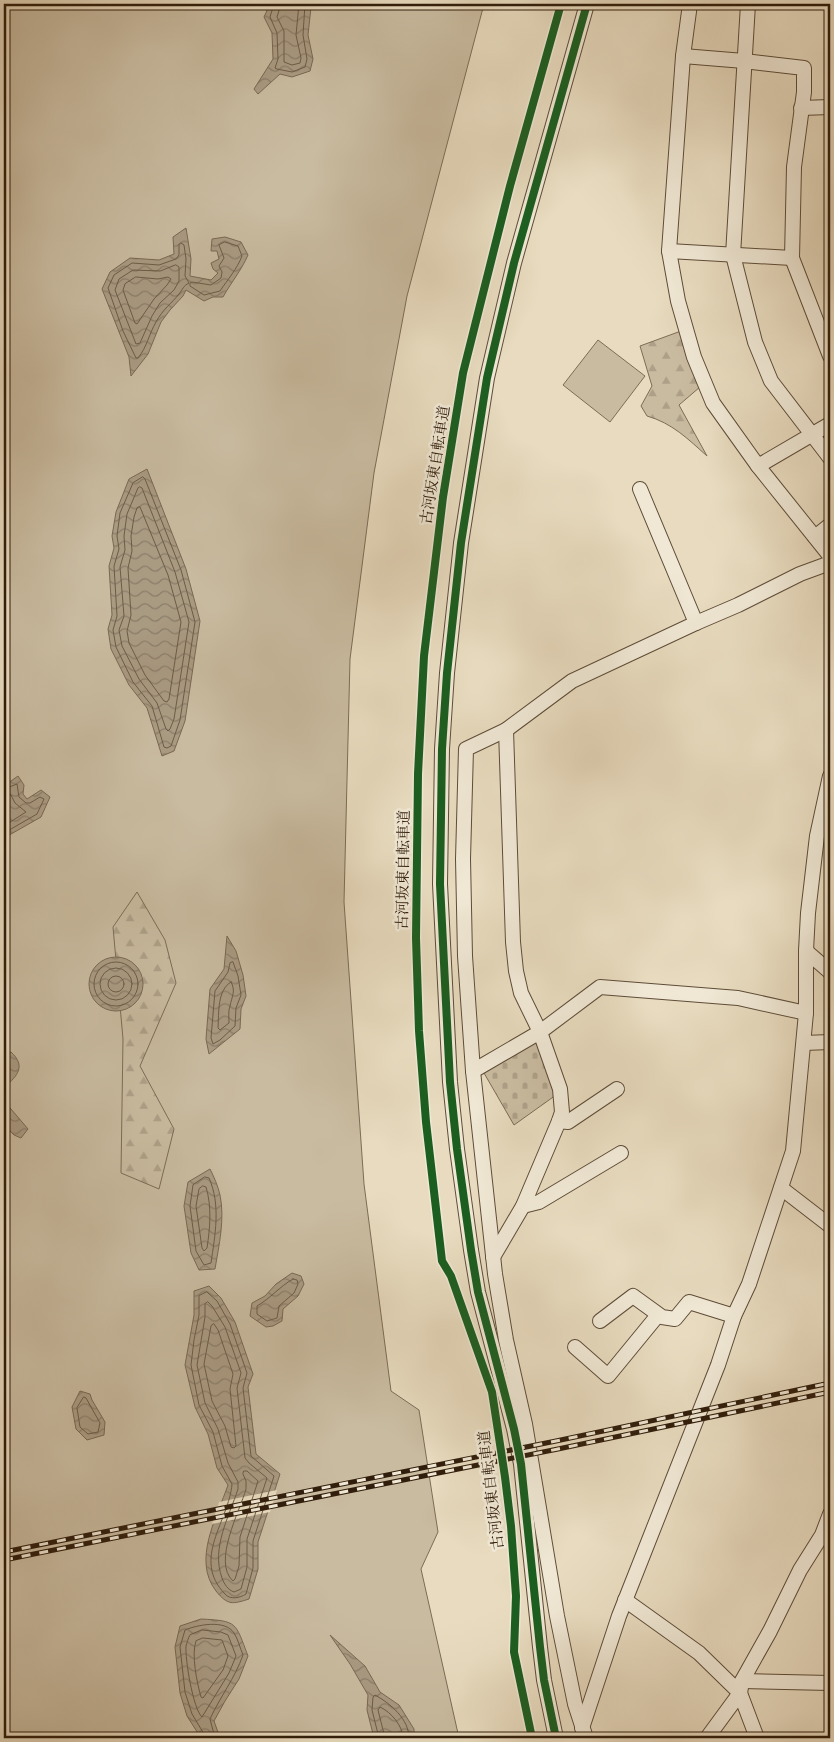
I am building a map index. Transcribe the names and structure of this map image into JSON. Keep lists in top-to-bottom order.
{
  "streets": {
    "cycle path": ["古河坂東自転車道"]
  }
}
